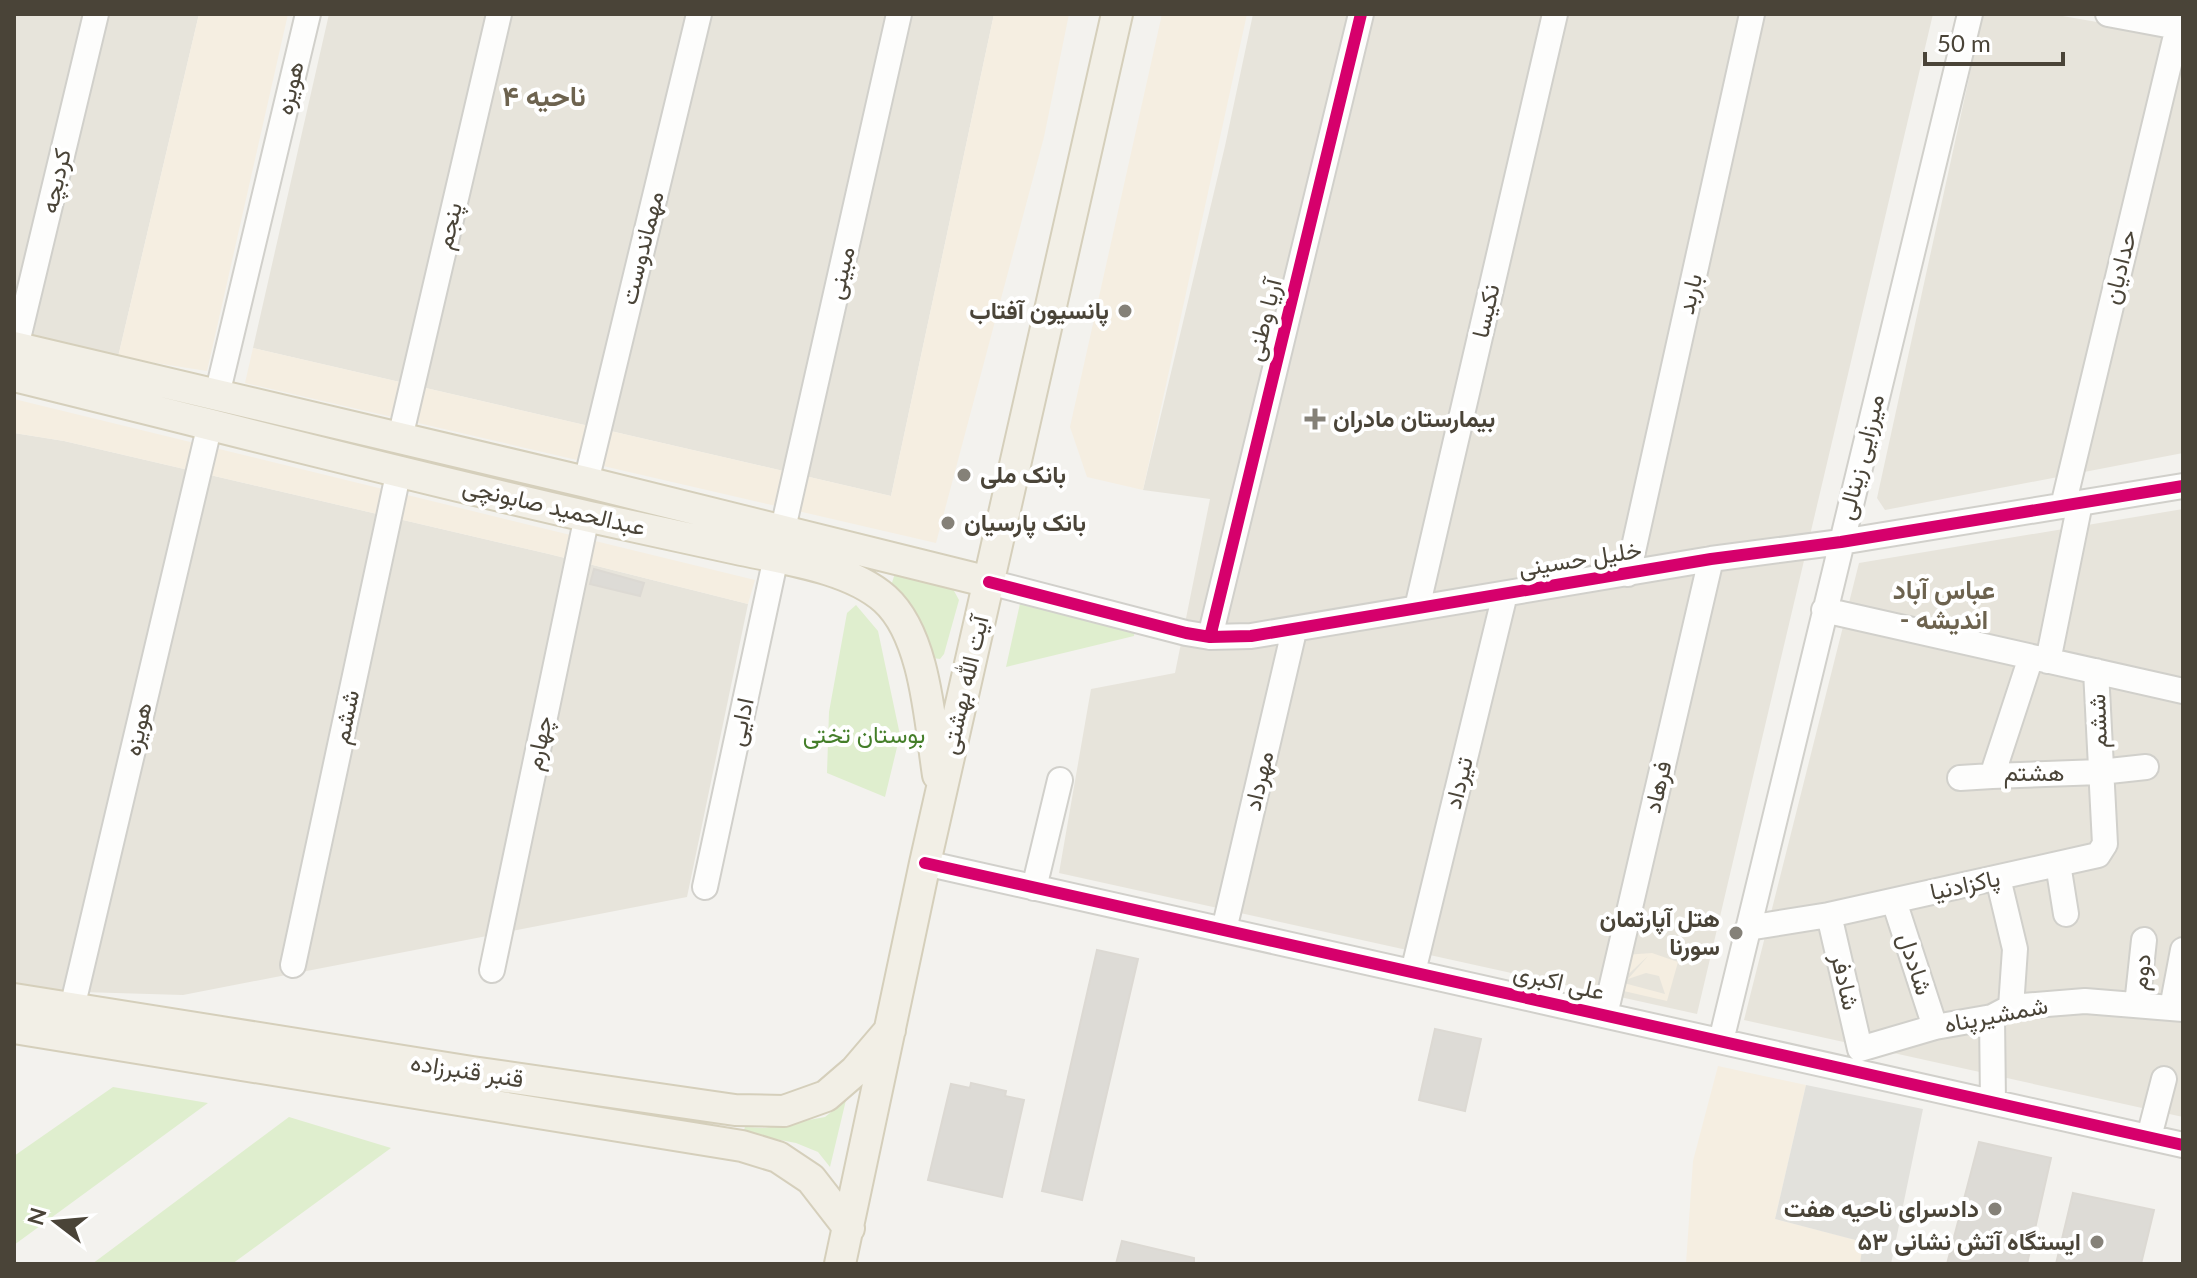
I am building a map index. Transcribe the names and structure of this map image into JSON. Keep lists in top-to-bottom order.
{
  "streets": {
    "main road": ["عبدالحمید صابونچی", "آیت الله بهشتی", "قنبر قنبرزاده"],
    "street": [
      "هویزه",
      "کردبچه",
      "پنجم",
      "مهماندوست",
      "حدادیان",
      "مبینی",
      "باربد",
      "نکیسا",
      "آریا وطنی",
      "میرزایی زینالی",
      "خلیل حسینی",
      "ششم",
      "ادایی",
      "چهارم",
      "هشتم",
      "مهرداد",
      "تیرداد",
      "فرهاد",
      "پاکزادنیا",
      "شاددل",
      "دوم",
      "علی‌ اکبری",
      "شادفر",
      "شمشیرپناه"
    ]
  },
  "crossings": [
    ["هویزه", "عبدالحمید صابونچی"],
    ["هویزه", "قنبر قنبرزاده"],
    ["کردبچه", "عبدالحمید صابونچی"],
    ["پنجم", "عبدالحمید صابونچی"],
    ["مهماندوست", "عبدالحمید صابونچی"],
    ["حدادیان", "خلیل حسینی"],
    ["حدادیان", "هشتم"],
    ["مبینی", "عبدالحمید صابونچی"],
    ["مبینی", "ادایی"],
    ["باربد", "خلیل حسینی"],
    ["نکیسا", "خلیل حسینی"],
    ["آریا وطنی", "خلیل حسینی"],
    ["میرزایی زینالی", "خلیل حسینی"],
    ["میرزایی زینالی", "پاکزادنیا"],
    ["میرزایی زینالی", "علی‌ اکبری"],
    ["عبدالحمید صابونچی", "خلیل حسینی"],
    ["عبدالحمید صابونچی", "آیت الله بهشتی"],
    ["عبدالحمید صابونچی", "ششم"],
    ["عبدالحمید صابونچی", "ادایی"],
    ["عبدالحمید صابونچی", "چهارم"],
    ["خلیل حسینی", "آیت الله بهشتی"],
    ["خلیل حسینی", "مهرداد"],
    ["خلیل حسینی", "تیرداد"],
    ["خلیل حسینی", "فرهاد"],
    ["آیت الله بهشتی", "علی‌ اکبری"],
    ["آیت الله بهشتی", "قنبر قنبرزاده"],
    ["ششم", "هشتم"],
    ["ششم", "پاکزادنیا"],
    ["هشتم", "پاکزادنیا"],
    ["مهرداد", "علی‌ اکبری"],
    ["تیرداد", "علی‌ اکبری"],
    ["فرهاد", "علی‌ اکبری"],
    ["پاکزادنیا", "شاددل"],
    ["پاکزادنیا", "شادفر"],
    ["شاددل", "شمشیرپناه"],
    ["دوم", "شمشیرپناه"],
    ["شادفر", "شمشیرپناه"]
  ],
  "districts": ["ناحیه ۴", "عباس آباد - اندیشه"],
  "parks": ["بوستان تختی"],
  "places": {
    "other": [
      "پانسیون آفتاب",
      "بانک ملی",
      "بانک پارسیان",
      "هتل آپارتمان سورنا",
      "دادسرای ناحیه هفت",
      "ایستگاه آتش نشانی ۵۳"
    ],
    "health": ["بیمارستان مادران"]
  },
  "scale_bar": "50 m",
  "north": "left"
}
